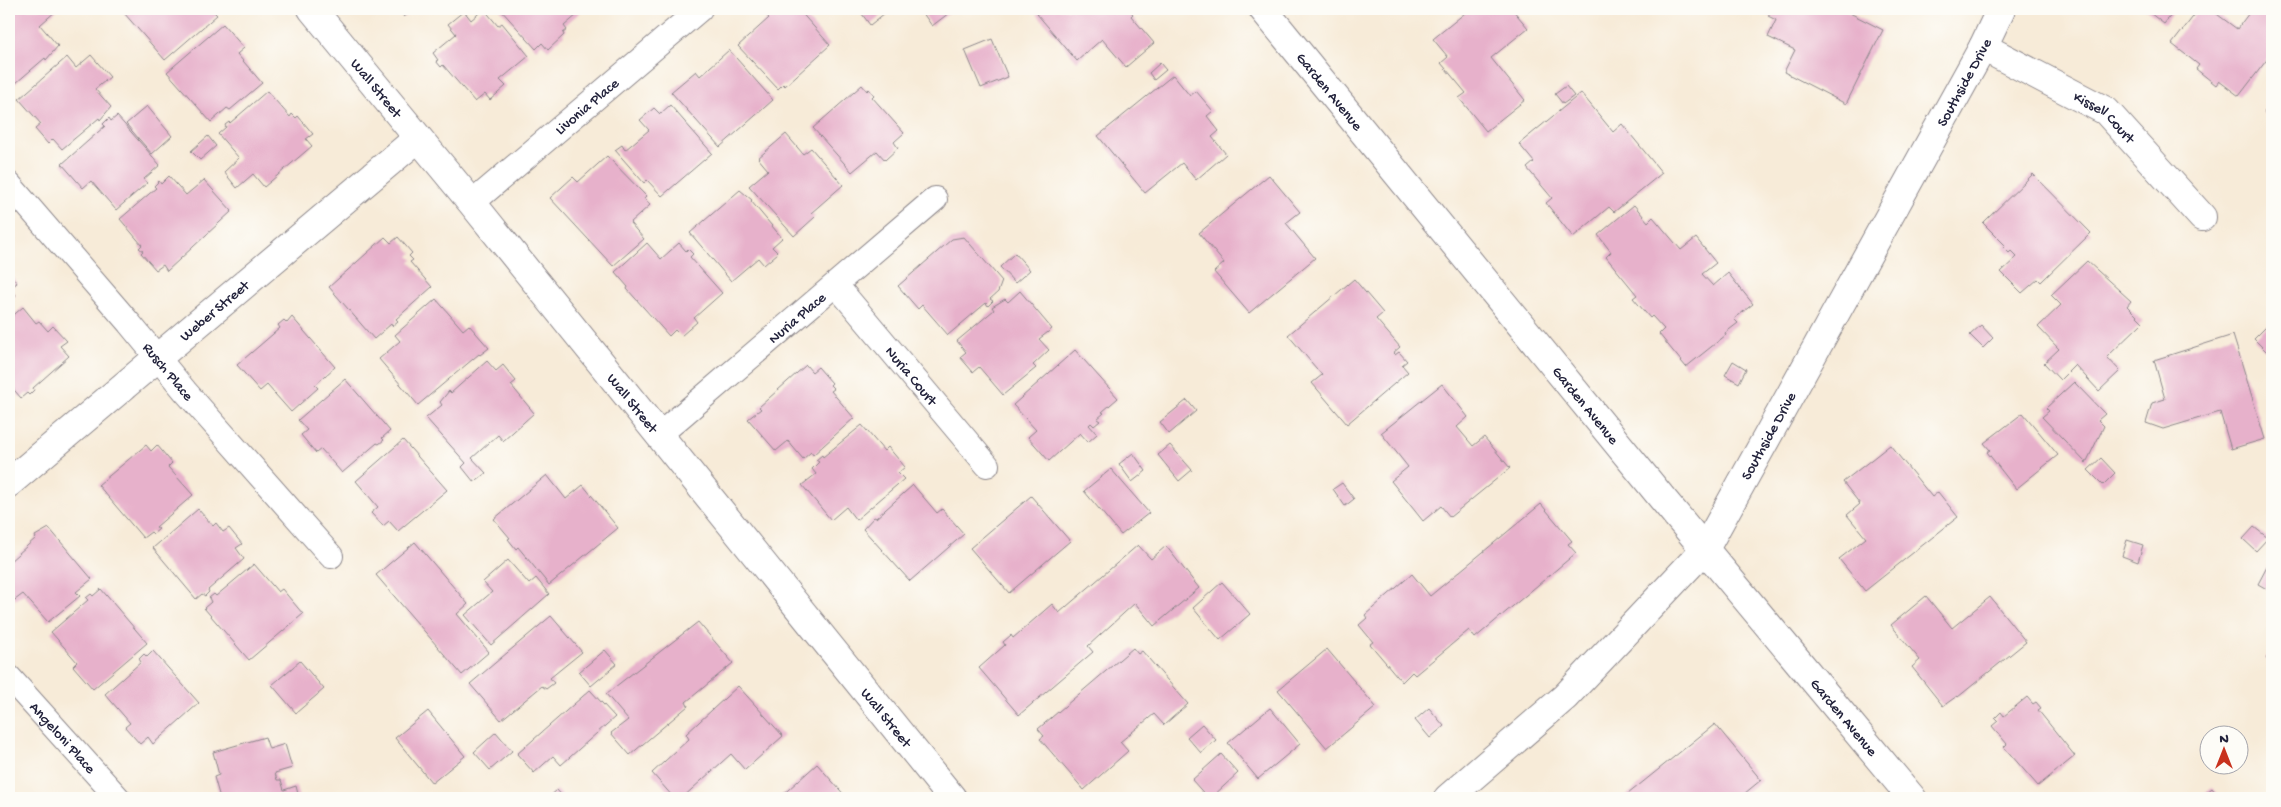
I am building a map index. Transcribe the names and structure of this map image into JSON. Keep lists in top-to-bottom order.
{
  "streets": {
    "street": [
      "Southside Drive",
      "Wall Street",
      "Garden Avenue",
      "Kissell Court",
      "Weber Street"
    ],
    "lane": [
      "Livonia Place",
      "Nuria Place",
      "Rusch Place",
      "Nuria Court",
      "Angeloni Place"
    ]
  },
  "crossings": [
    ["Southside Drive", "Garden Avenue"],
    ["Southside Drive", "Kissell Court"],
    ["Wall Street", "Livonia Place"],
    ["Wall Street", "Weber Street"],
    ["Wall Street", "Nuria Place"],
    ["Weber Street", "Rusch Place"],
    ["Nuria Place", "Nuria Court"]
  ],
  "north": "top"
}
